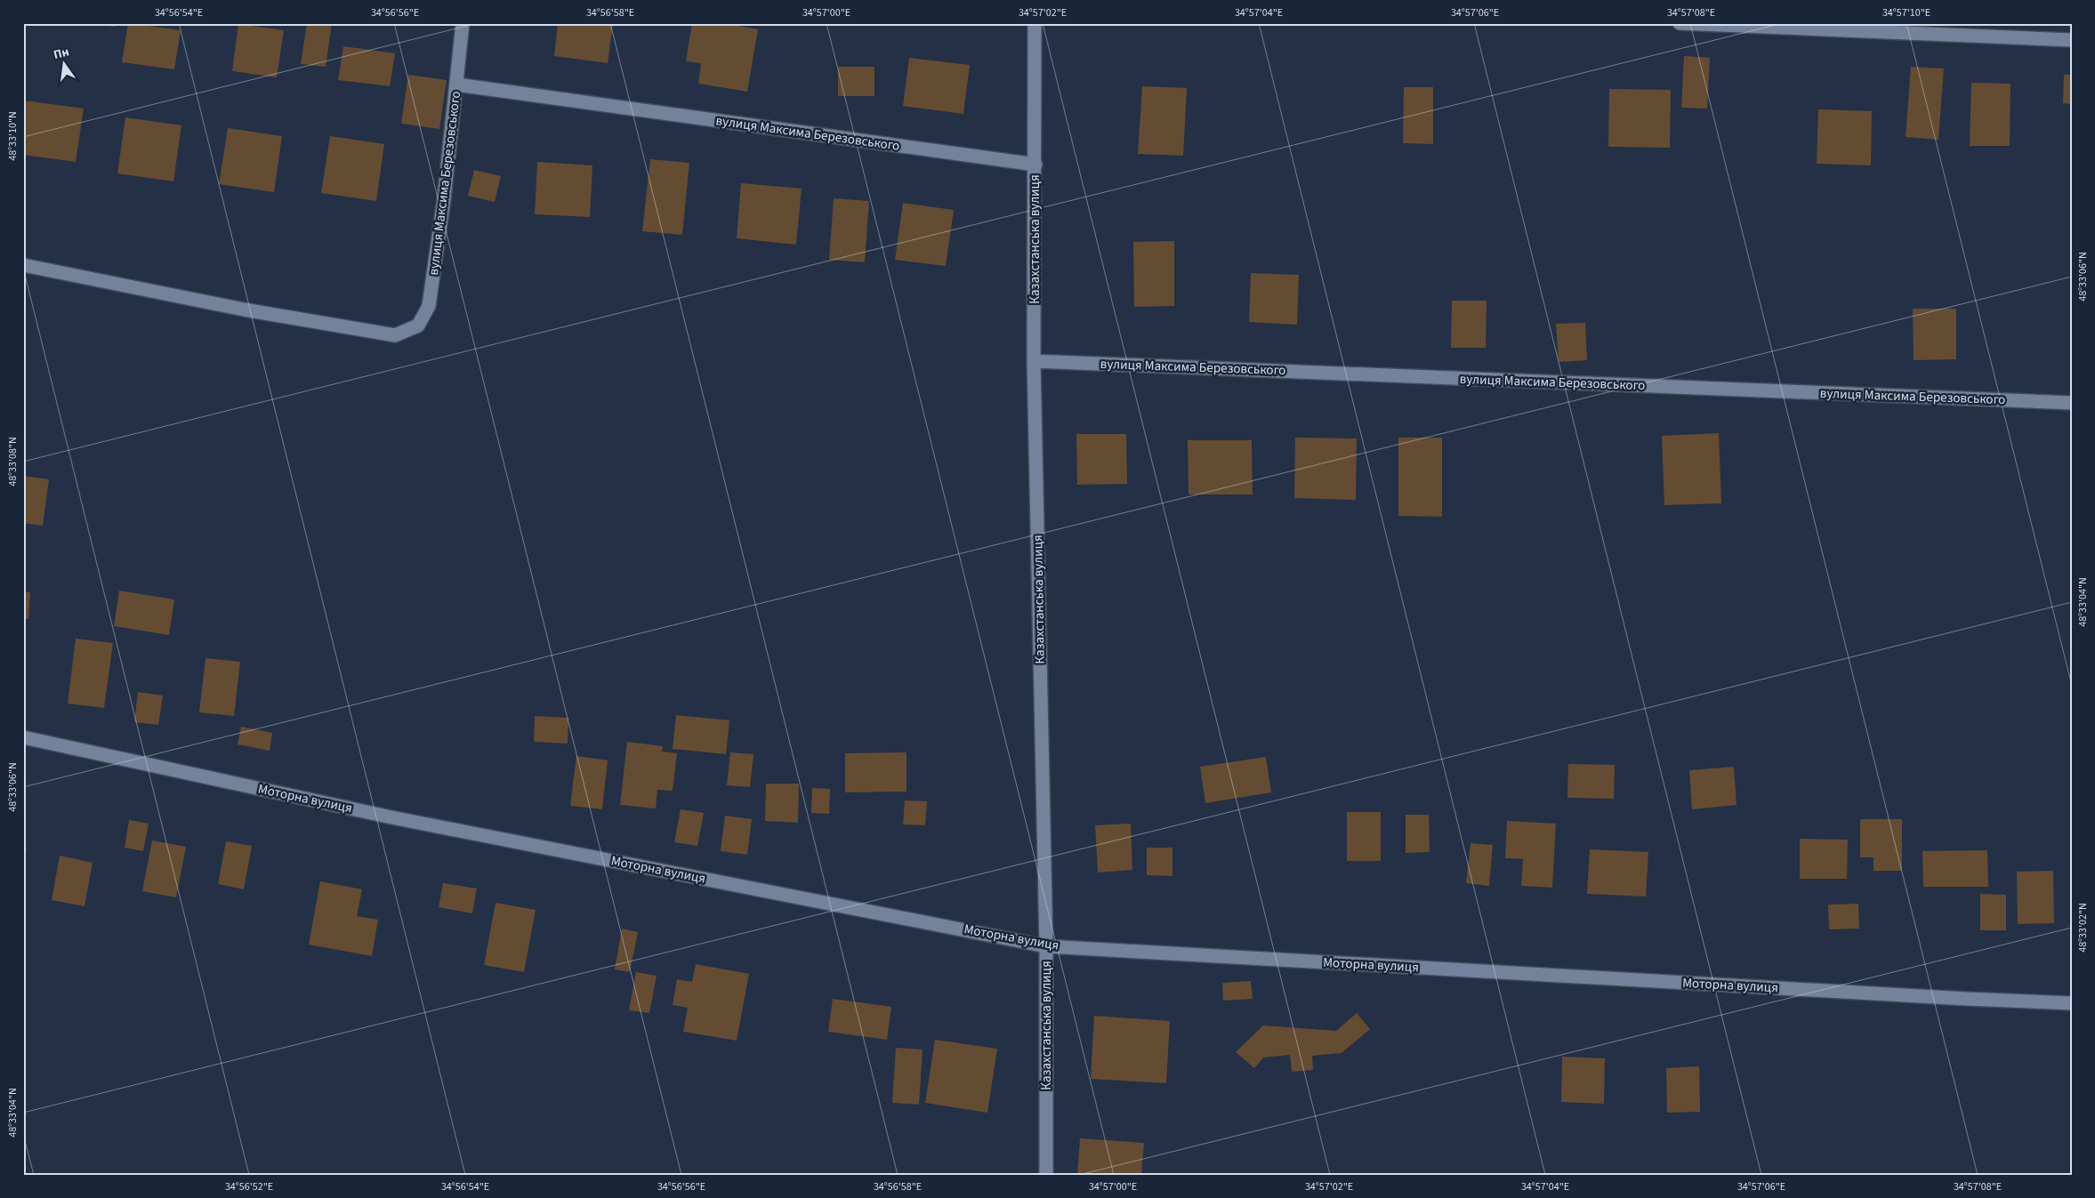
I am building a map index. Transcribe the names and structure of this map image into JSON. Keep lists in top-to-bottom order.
{
  "streets": {
    "street": ["вулиця Максима Березовського", "Казахстанська вулиця", "Моторна вулиця"]
  },
  "crossings": [
    ["вулиця Максима Березовського", "Казахстанська вулиця"],
    ["Казахстанська вулиця", "Моторна вулиця"]
  ],
  "north": "top",
  "coordinates": [
    "34°56'54\"E",
    "34°56'56\"E",
    "34°56'58\"E",
    "34°57'00\"E",
    "34°57'02\"E",
    "34°57'04\"E",
    "34°57'06\"E",
    "34°57'08\"E",
    "34°57'10\"E",
    "48°33'10\"N",
    "48°33'06\"N",
    "48°33'08\"N",
    "48°33'04\"N",
    "48°33'02\"N",
    "34°56'52\"E"
  ]
}
